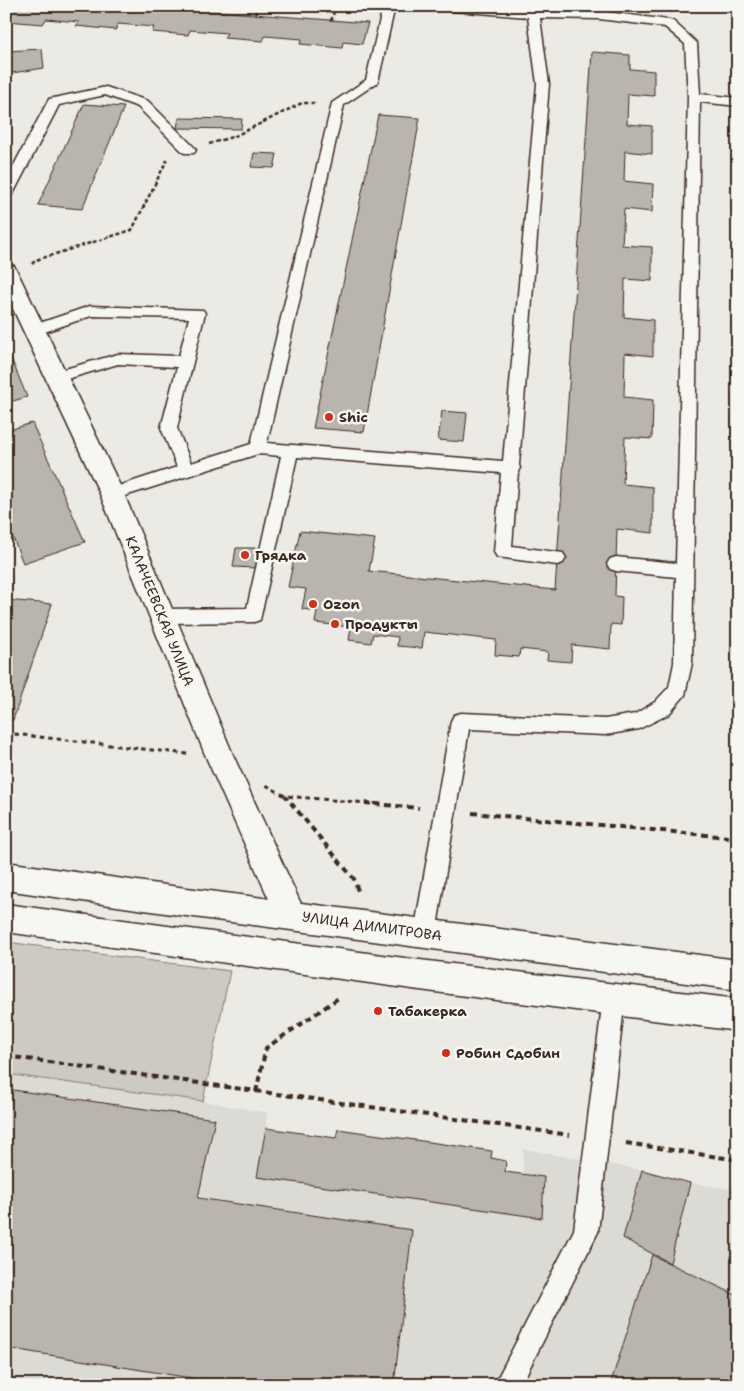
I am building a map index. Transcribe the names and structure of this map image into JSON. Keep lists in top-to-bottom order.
{
  "streets": {
    "main road": ["КАЛАЧЕЕВСКАЯ УЛИЦА", "УЛИЦА ДИМИТРОВА"]
  },
  "crossings": [
    ["КАЛАЧЕЕВСКАЯ УЛИЦА", "УЛИЦА ДИМИТРОВА"]
  ],
  "places": [
    "Shic",
    "Грядка",
    "Ozon",
    "Продукты",
    "Табакерка",
    "Робин Сдобин"
  ]
}
